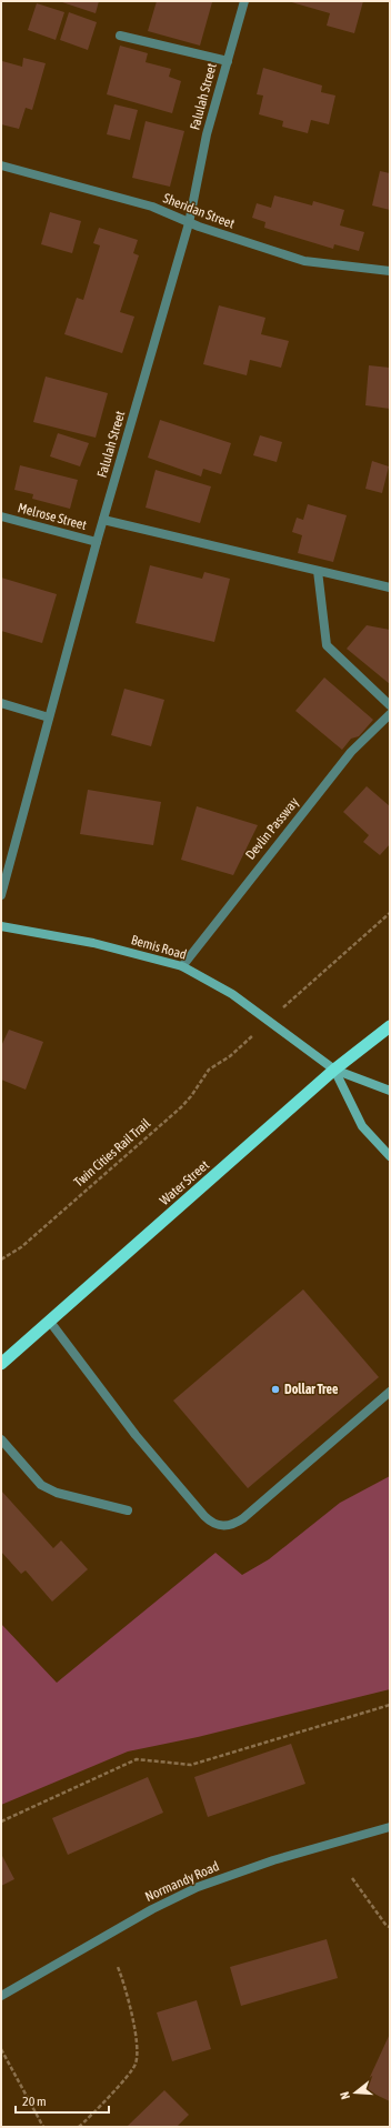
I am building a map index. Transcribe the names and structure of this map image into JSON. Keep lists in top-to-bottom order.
{
  "streets": {
    "highway": ["Water Street"],
    "main road": ["Bemis Road"],
    "street": [
      "Falulah Street",
      "Sheridan Street",
      "Melrose Street",
      "Devlin Passway",
      "Normandy Road"
    ],
    "path": ["Twin Cities Rail Trail"]
  },
  "crossings": [
    ["Falulah Street", "Sheridan Street"],
    ["Falulah Street", "Melrose Street"],
    ["Devlin Passway", "Bemis Road"],
    ["Bemis Road", "Water Street"]
  ],
  "places": ["Dollar Tree"],
  "scale_bar": "20 m",
  "north": "left"
}
